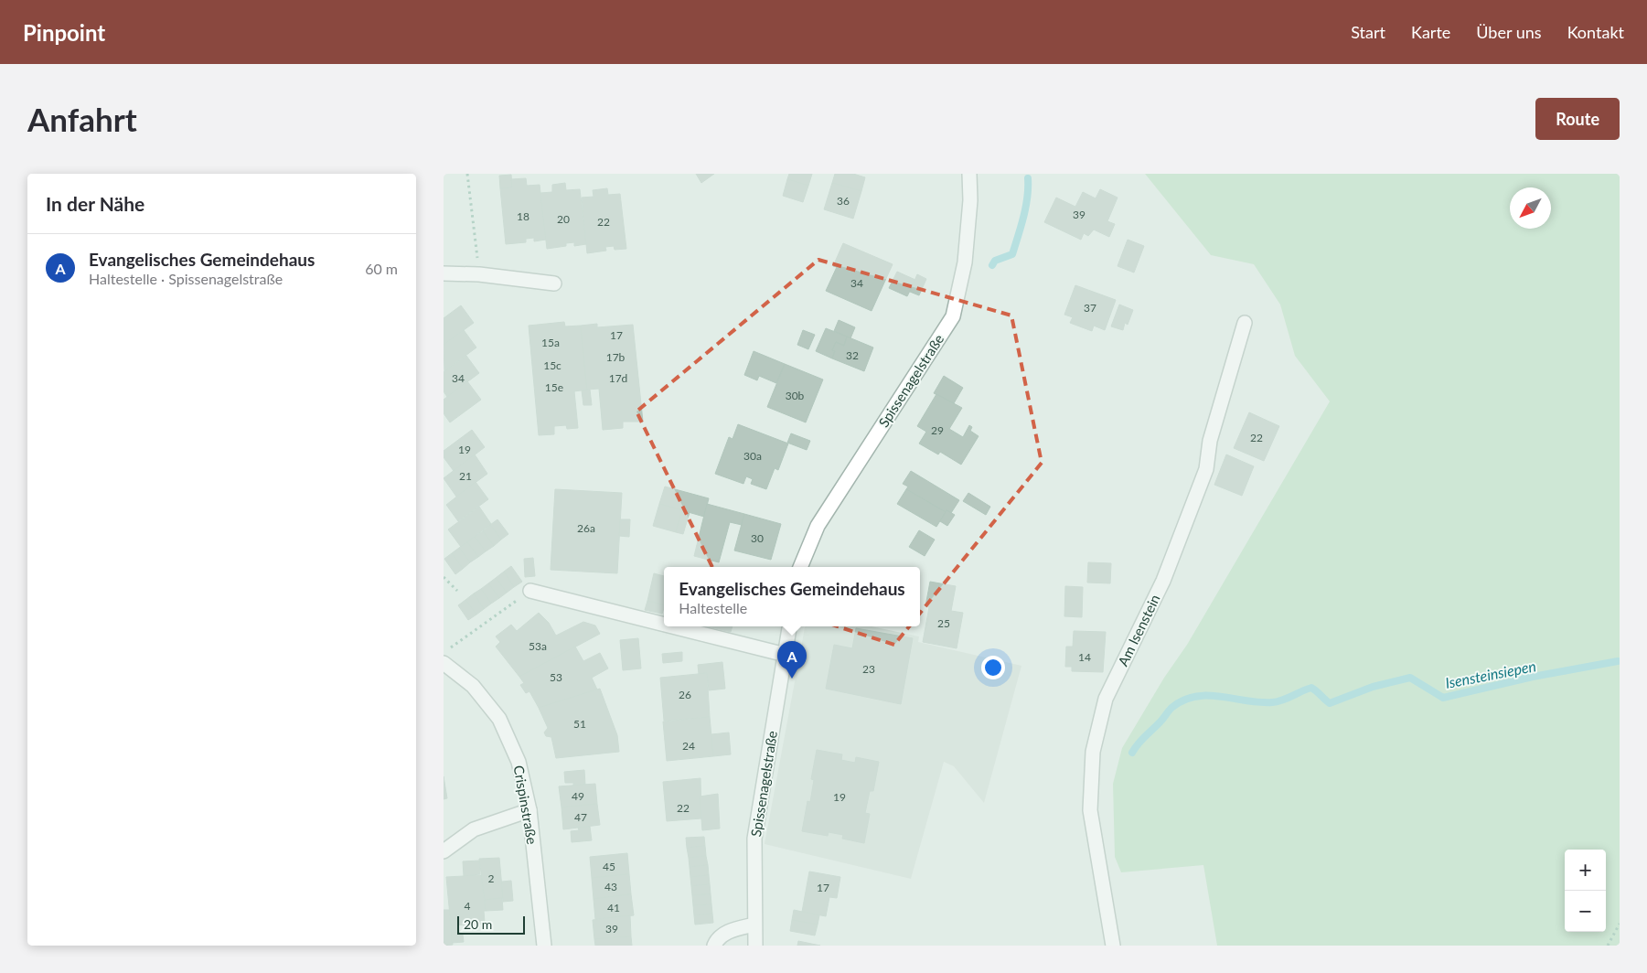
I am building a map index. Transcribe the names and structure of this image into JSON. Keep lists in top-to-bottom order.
{
  "streets": {
    "street": ["Spissenagelstraße", "Am Isenstein", "Crispinstraße"]
  },
  "water": ["Isensteinsiepen"],
  "house_numbers": [
    "36",
    "39",
    "18",
    "20",
    "22",
    "34",
    "37",
    "17",
    "15a",
    "32",
    "17b",
    "15c",
    "34",
    "17d",
    "15e",
    "30b",
    "29",
    "22",
    "19",
    "30a",
    "21",
    "26a",
    "30",
    "25",
    "53a",
    "14",
    "23",
    "53",
    "26",
    "51",
    "24",
    "49",
    "19",
    "22",
    "47",
    "45",
    "2",
    "43",
    "17",
    "4",
    "41",
    "39"
  ],
  "scale_bar": "20 m",
  "north": "bottom left",
  "page": {
    "header": "Pinpoint",
    "nav": [
      "Start",
      "Karte",
      "Über uns",
      "Kontakt"
    ],
    "buttons": "Route",
    "title": "Anfahrt",
    "heading": "In der Nähe",
    "list": [
      {
        "mark": "A",
        "name": "Evangelisches Gemeindehaus",
        "note": "Haltestelle · Spissenagelstraße",
        "value": "60 m"
      }
    ],
    "popup": ["Evangelisches Gemeindehaus", "Haltestelle"],
    "pins": "A",
    "map_buttons": ["+", "−"],
    "scale": "20 m"
  }
}
